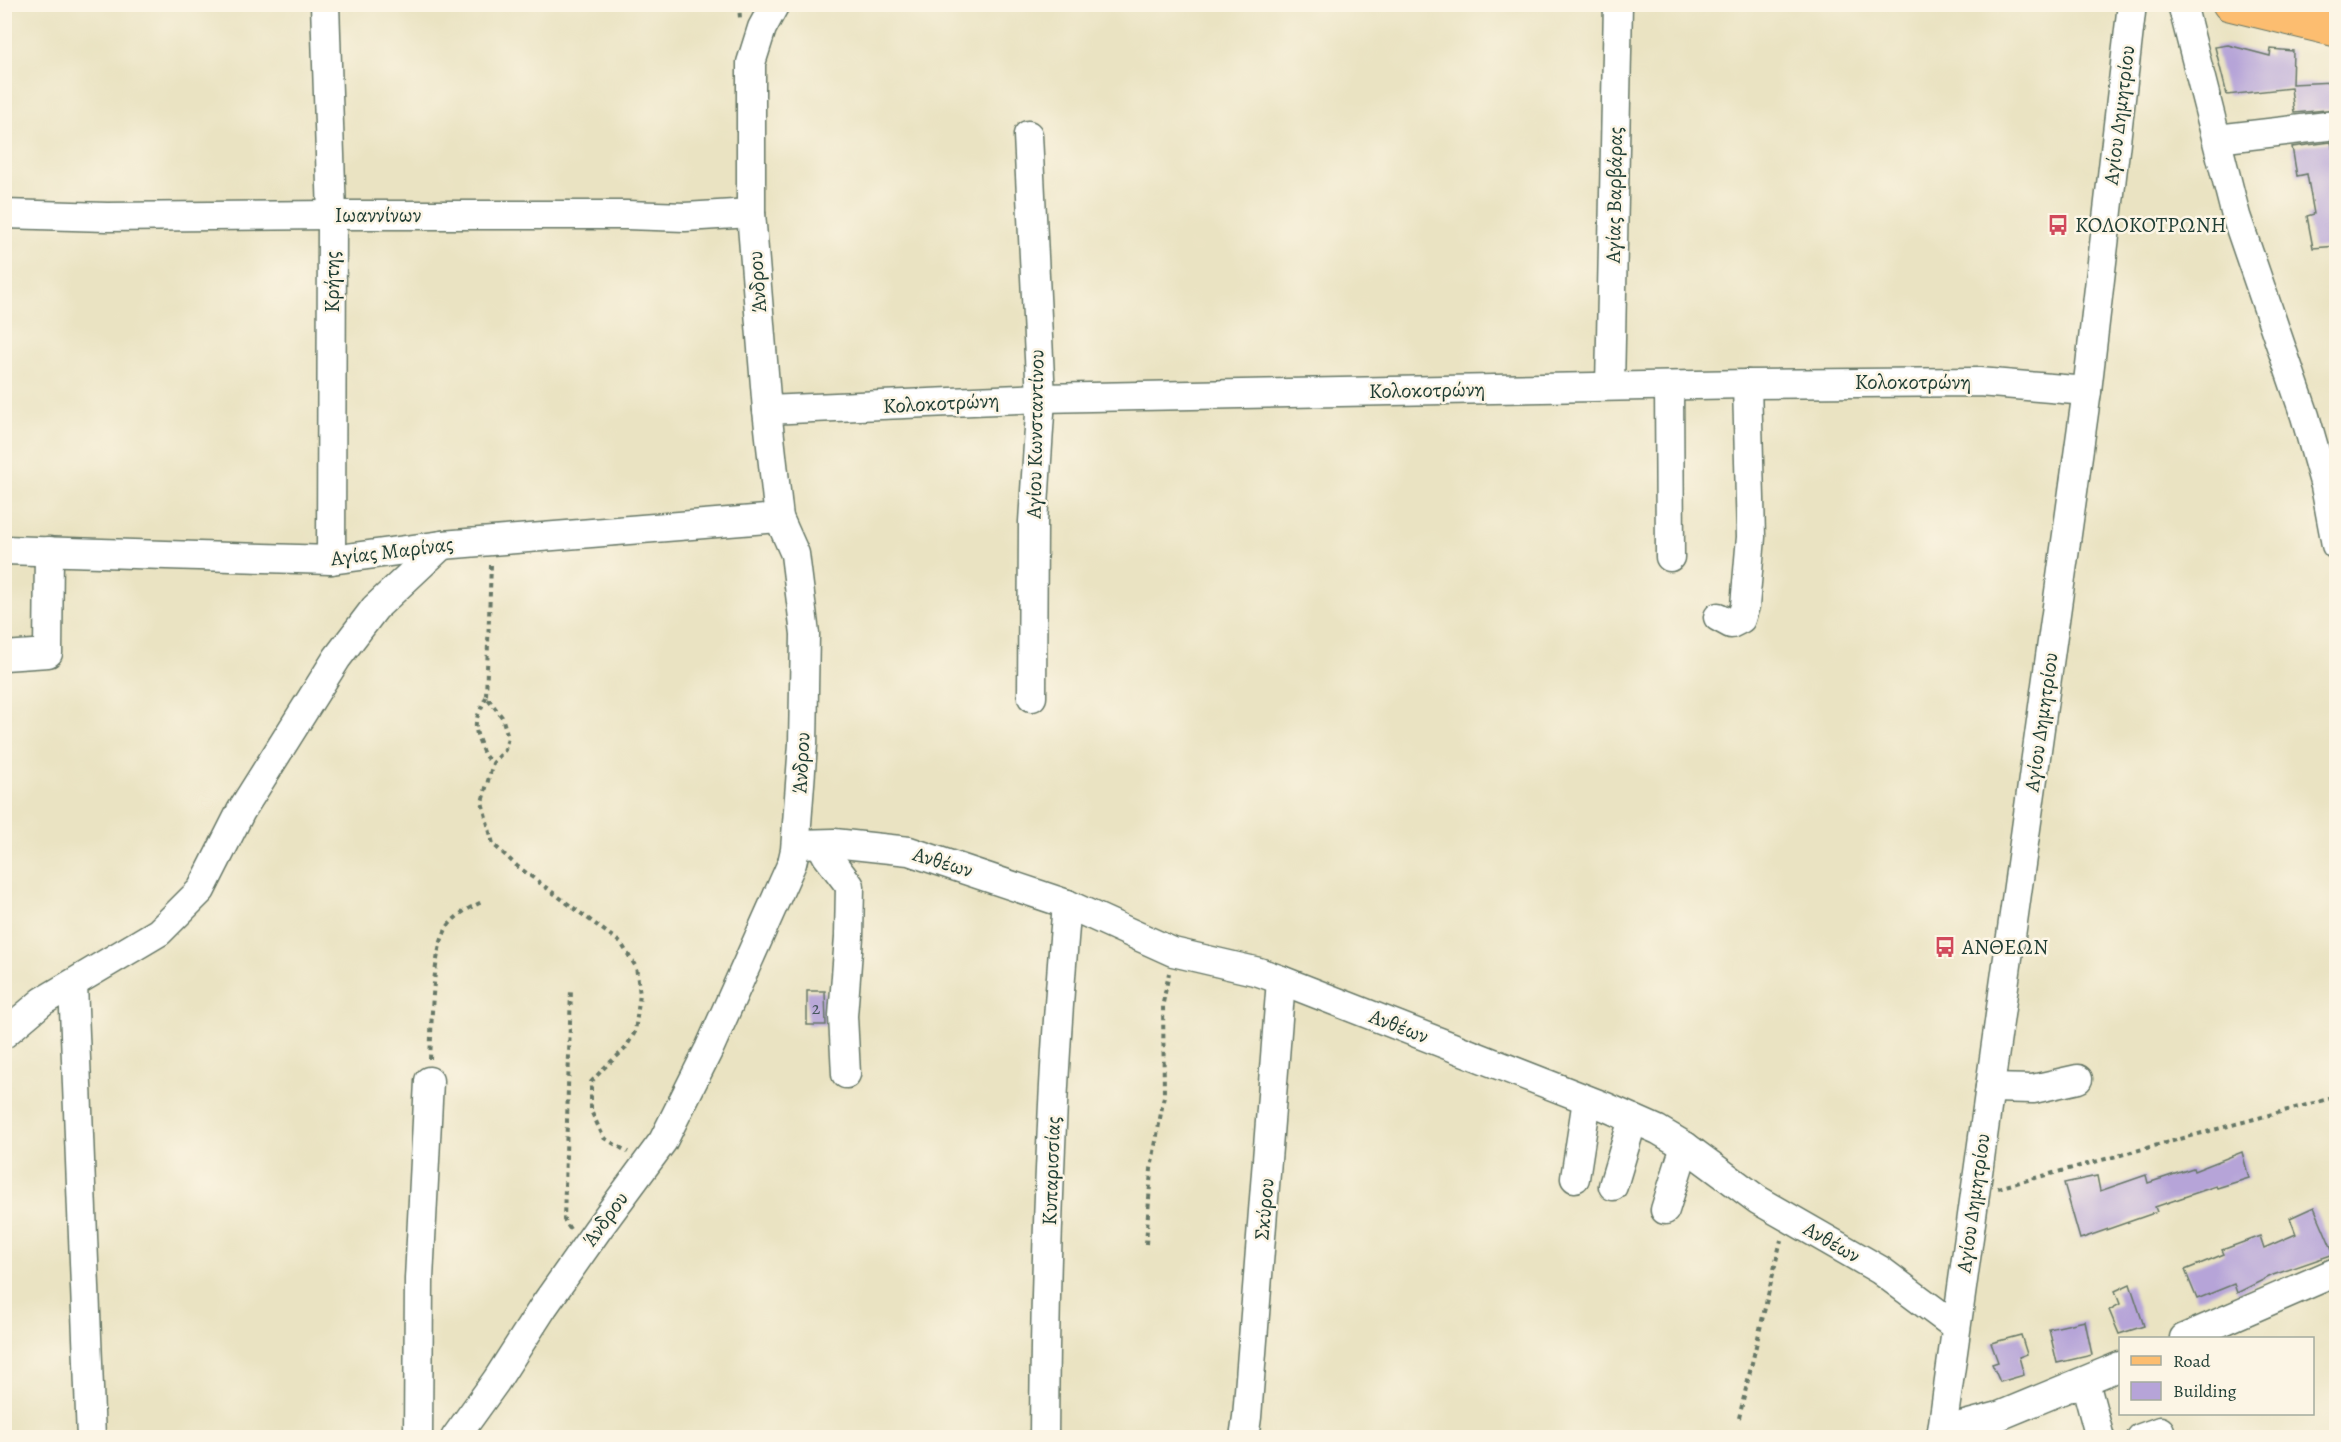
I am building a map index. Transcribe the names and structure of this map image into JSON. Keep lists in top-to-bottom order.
{
  "streets": {
    "street": [
      "Αγίου Δημητρίου",
      "Αγίας Βαρβάρας",
      "Ιωαννίνων",
      "Κρήτης",
      "Άνδρου",
      "Κολοκοτρώνη",
      "Αγίου Κωνσταντίνου",
      "Αγίας Μαρίνας",
      "Ανθέων",
      "Κυπαρισσίας",
      "Σκύρου"
    ]
  },
  "crossings": [
    ["Αγίου Δημητρίου", "Κολοκοτρώνη"],
    ["Αγίου Δημητρίου", "Ανθέων"],
    ["Αγίας Βαρβάρας", "Κολοκοτρώνη"],
    ["Ιωαννίνων", "Κρήτης"],
    ["Ιωαννίνων", "Άνδρου"],
    ["Κρήτης", "Αγίας Μαρίνας"],
    ["Άνδρου", "Κολοκοτρώνη"],
    ["Άνδρου", "Αγίας Μαρίνας"],
    ["Άνδρου", "Ανθέων"],
    ["Κολοκοτρώνη", "Αγίου Κωνσταντίνου"],
    ["Ανθέων", "Κυπαρισσίας"],
    ["Ανθέων", "Σκύρου"]
  ],
  "places": {
    "bus stop": ["ΚΟΛΟΚΟΤΡΩΝΗ", "ΑΝΘΕΩΝ"]
  },
  "house_numbers": ["2"],
  "legend": ["Road", "Building"]
}
